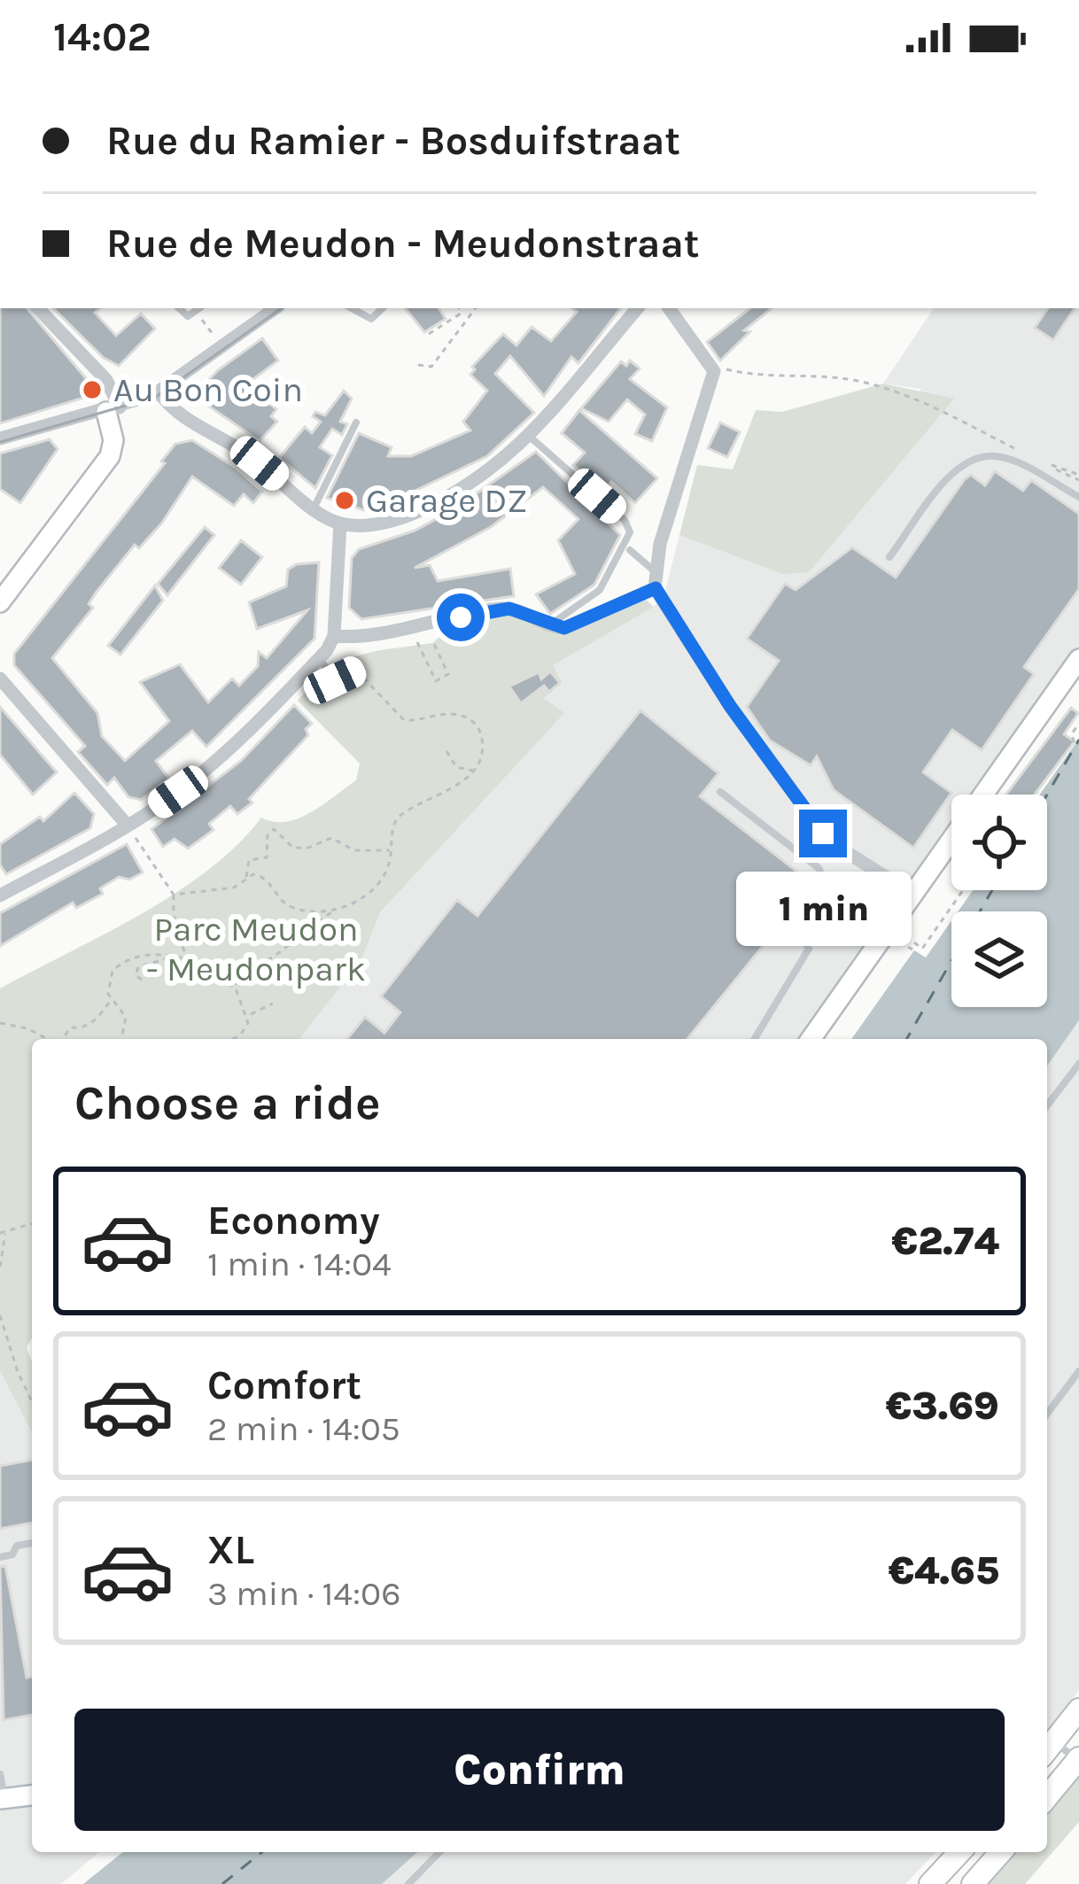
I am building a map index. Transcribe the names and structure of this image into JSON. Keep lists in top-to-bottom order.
{
  "parks": ["Parc Meudon - Meudonpark"],
  "places": ["Au Bon Coin", "Garage DZ"],
  "page": {
    "status": "14:02",
    "banner": ["Rue du Ramier - Bosduifstraat", "Rue de Meudon - Meudonstraat"],
    "bubble": "1 min",
    "heading": "Choose a ride",
    "list": [
      {
        "name": "Economy",
        "note": "1 min · 14:04",
        "value": "€2.74"
      },
      {
        "name": "Comfort",
        "note": "2 min · 14:05",
        "value": "€3.69"
      },
      {
        "name": "XL",
        "note": "3 min · 14:06",
        "value": "€4.65"
      }
    ],
    "buttons": "Confirm"
  }
}
